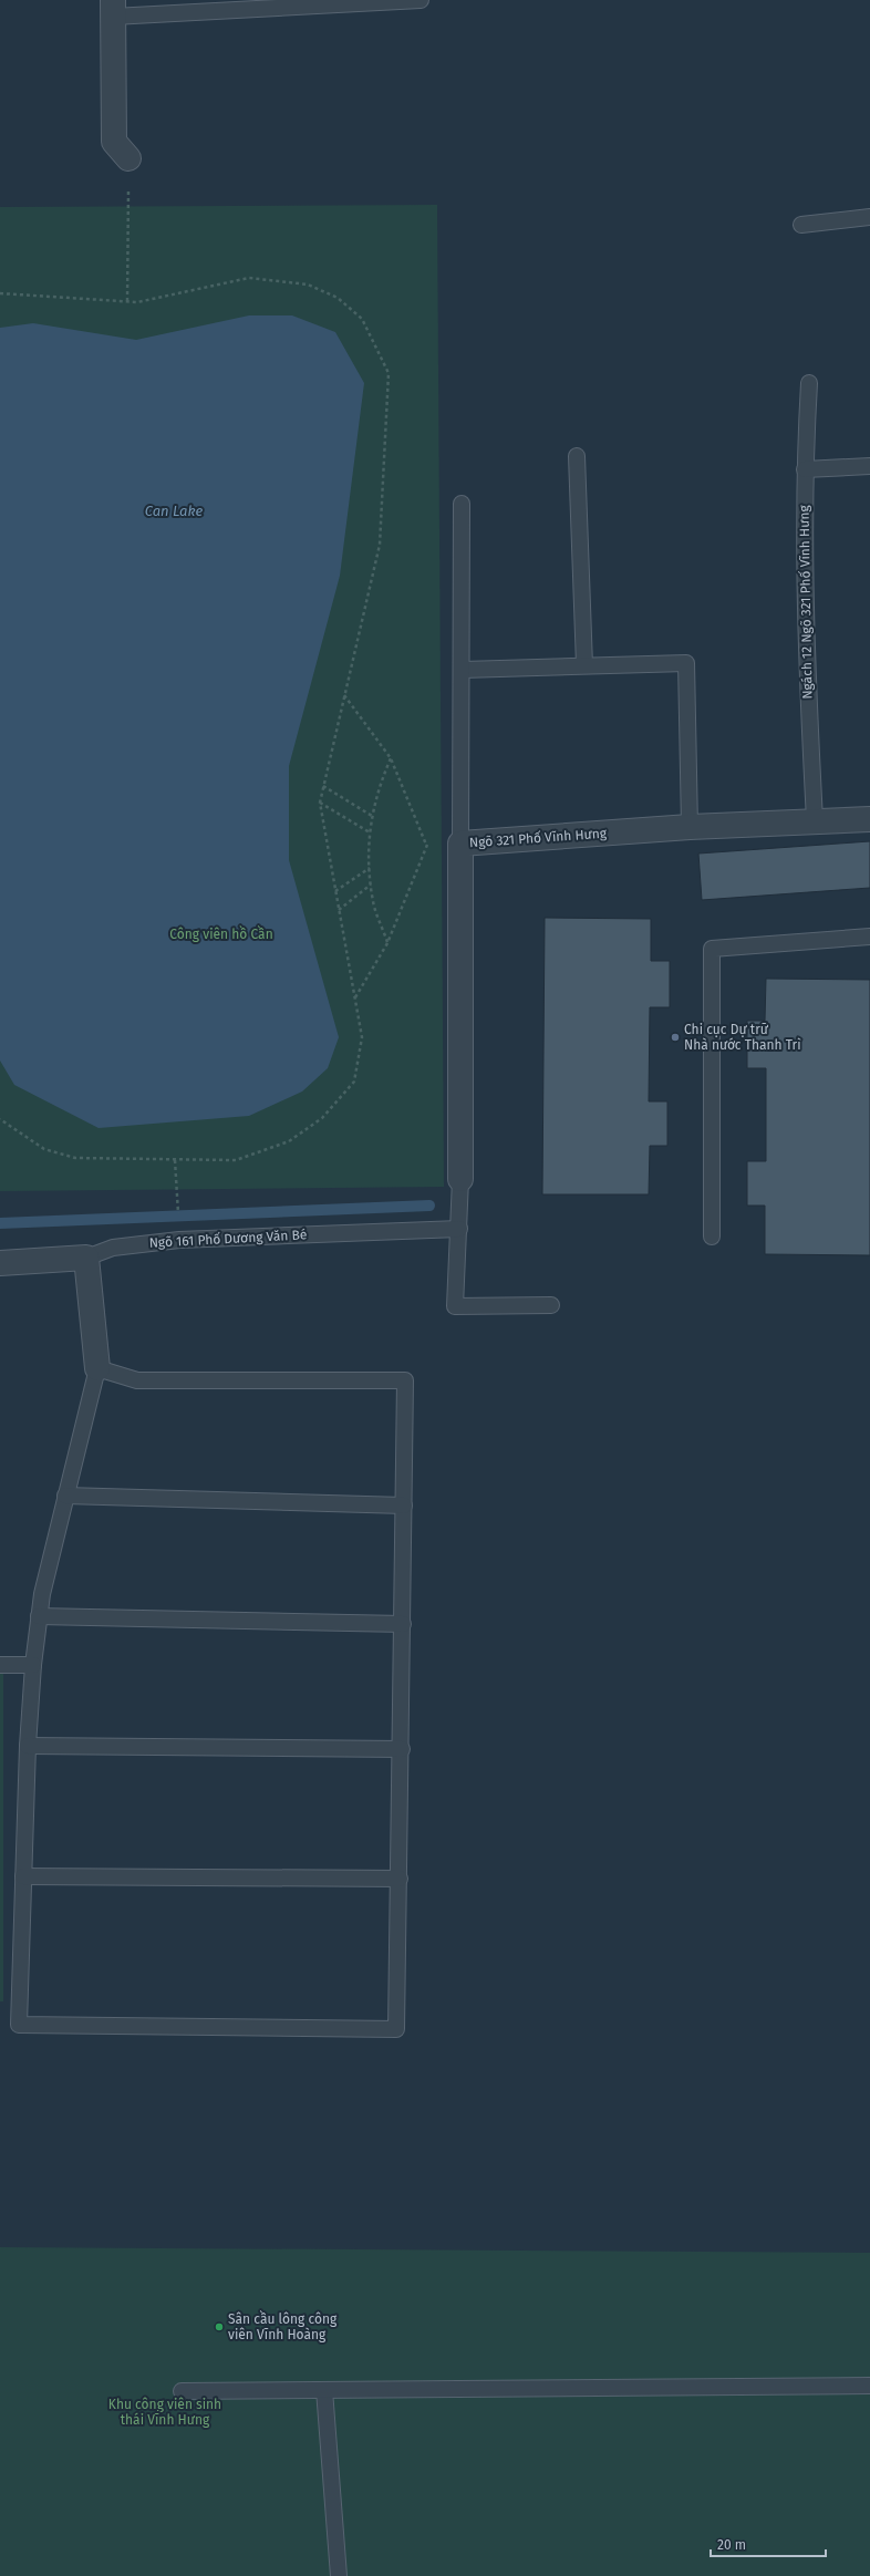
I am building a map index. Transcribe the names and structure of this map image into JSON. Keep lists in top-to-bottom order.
{
  "streets": {
    "street": ["Ngõ 321 Phố Vĩnh Hưng", "Ngõ 161 Phố Dương Văn Bé"],
    "lane": ["Ngách 12 Ngõ 321 Phố Vĩnh Hưng"]
  },
  "crossings": [
    ["Ngách 12 Ngõ 321 Phố Vĩnh Hưng", "Ngõ 321 Phố Vĩnh Hưng"]
  ],
  "water": ["Can Lake"],
  "parks": ["Công viên hồ Cần", "Khu công viên sinh thái Vĩnh Hưng"],
  "places": ["Chi cục Dự trữ Nhà nước Thanh Trì", "Sân cầu lông công viên Vĩnh Hoàng"],
  "scale_bar": "20 m"
}
